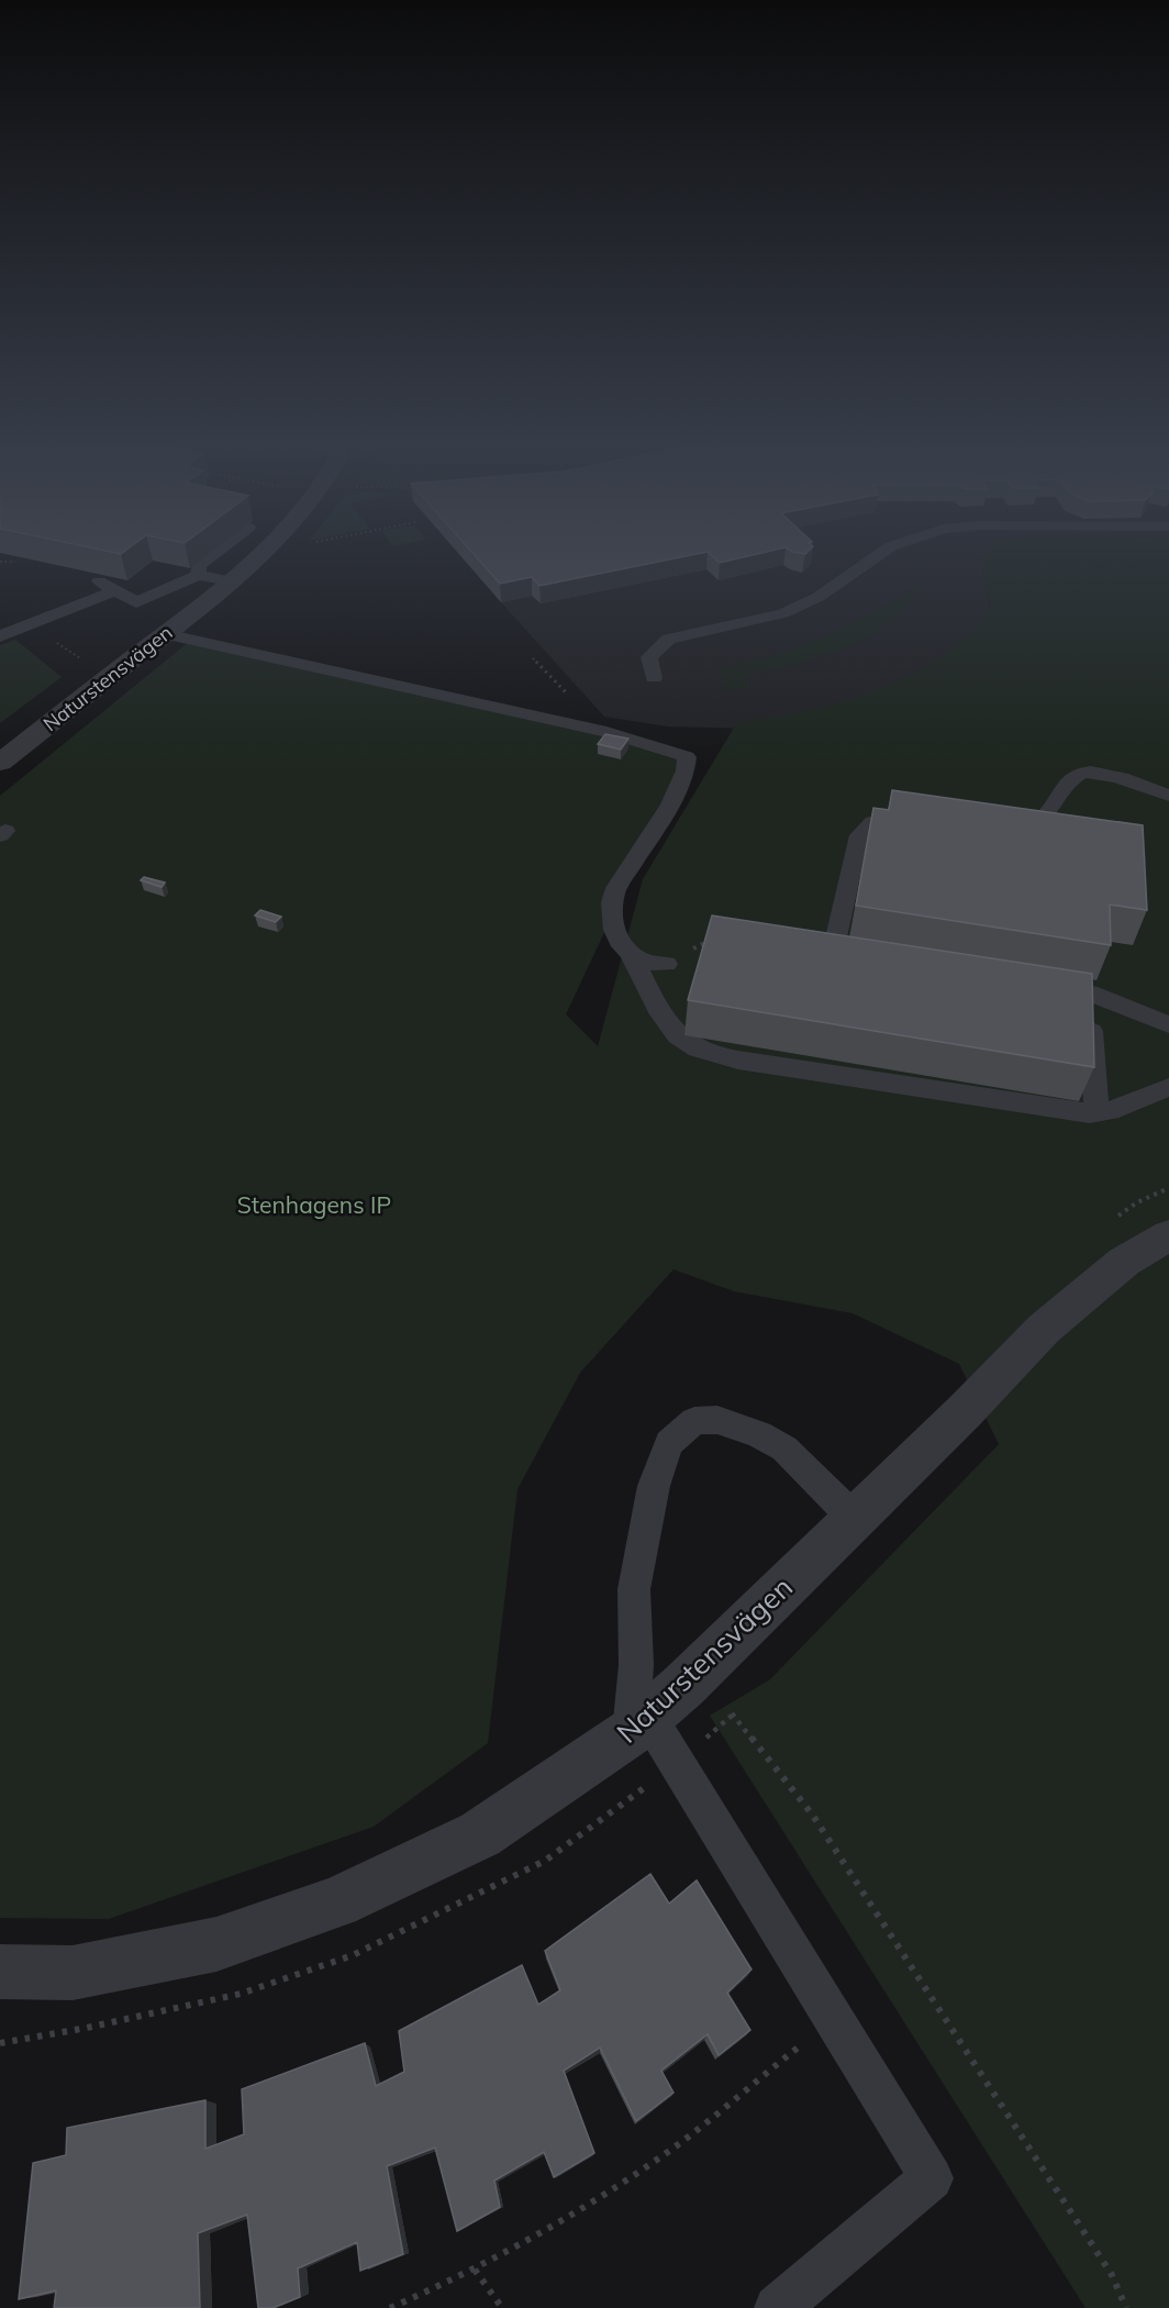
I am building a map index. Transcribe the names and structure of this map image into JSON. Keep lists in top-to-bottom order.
{
  "streets": {
    "street": ["Naturstensvägen"]
  },
  "parks": ["Stenhagens IP"]
}
